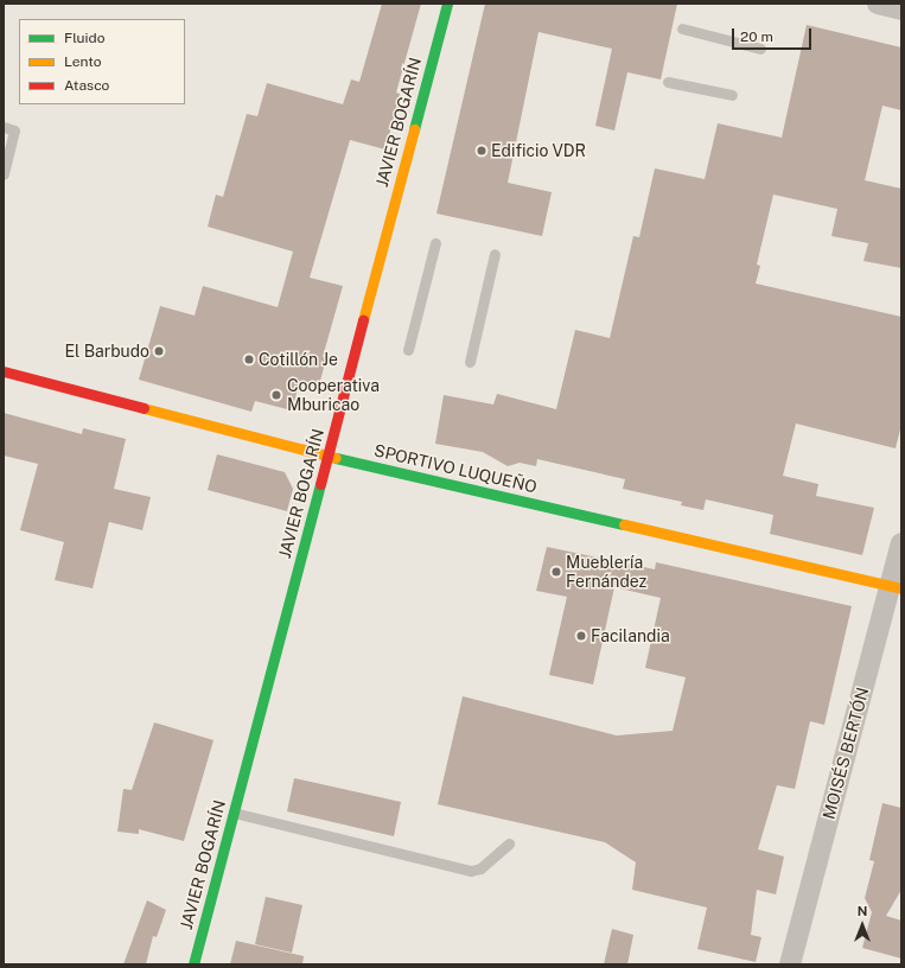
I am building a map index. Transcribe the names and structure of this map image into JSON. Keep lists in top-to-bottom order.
{
  "streets": {
    "street": ["JAVIER BOGARÍN", "SPORTIVO LUQUEÑO", "MOISÉS BERTÓN"]
  },
  "crossings": [
    ["JAVIER BOGARÍN", "SPORTIVO LUQUEÑO"],
    ["SPORTIVO LUQUEÑO", "MOISÉS BERTÓN"]
  ],
  "places": [
    "Edificio VDR",
    "El Barbudo",
    "Cotillón Je",
    "Cooperativa Mburicao",
    "Mueblería Fernández",
    "Facilandia"
  ],
  "legend": ["Fluido", "Lento", "Atasco"],
  "scale_bar": "20 m",
  "north": "top"
}
